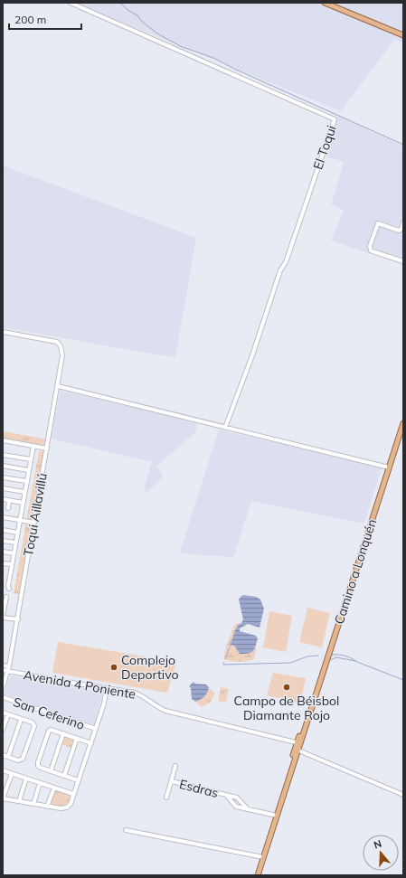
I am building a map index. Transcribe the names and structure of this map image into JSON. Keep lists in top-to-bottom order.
{
  "streets": {
    "main road": ["Camino a Lonquén"],
    "street": [
      "El Toqui",
      "Toqui Aillavillú",
      "Avenida 4 Poniente",
      "San Ceferino",
      "Esdras"
    ]
  },
  "crossings": [
    ["Toqui Aillavillú", "Avenida 4 Poniente"],
    ["Camino a Lonquén", "Avenida 4 Poniente"],
    ["Camino a Lonquén", "Esdras"]
  ],
  "places": ["Complejo Deportivo", "Campo de Béisbol Diamante Rojo"],
  "scale_bar": "200 m",
  "north": "top"
}
